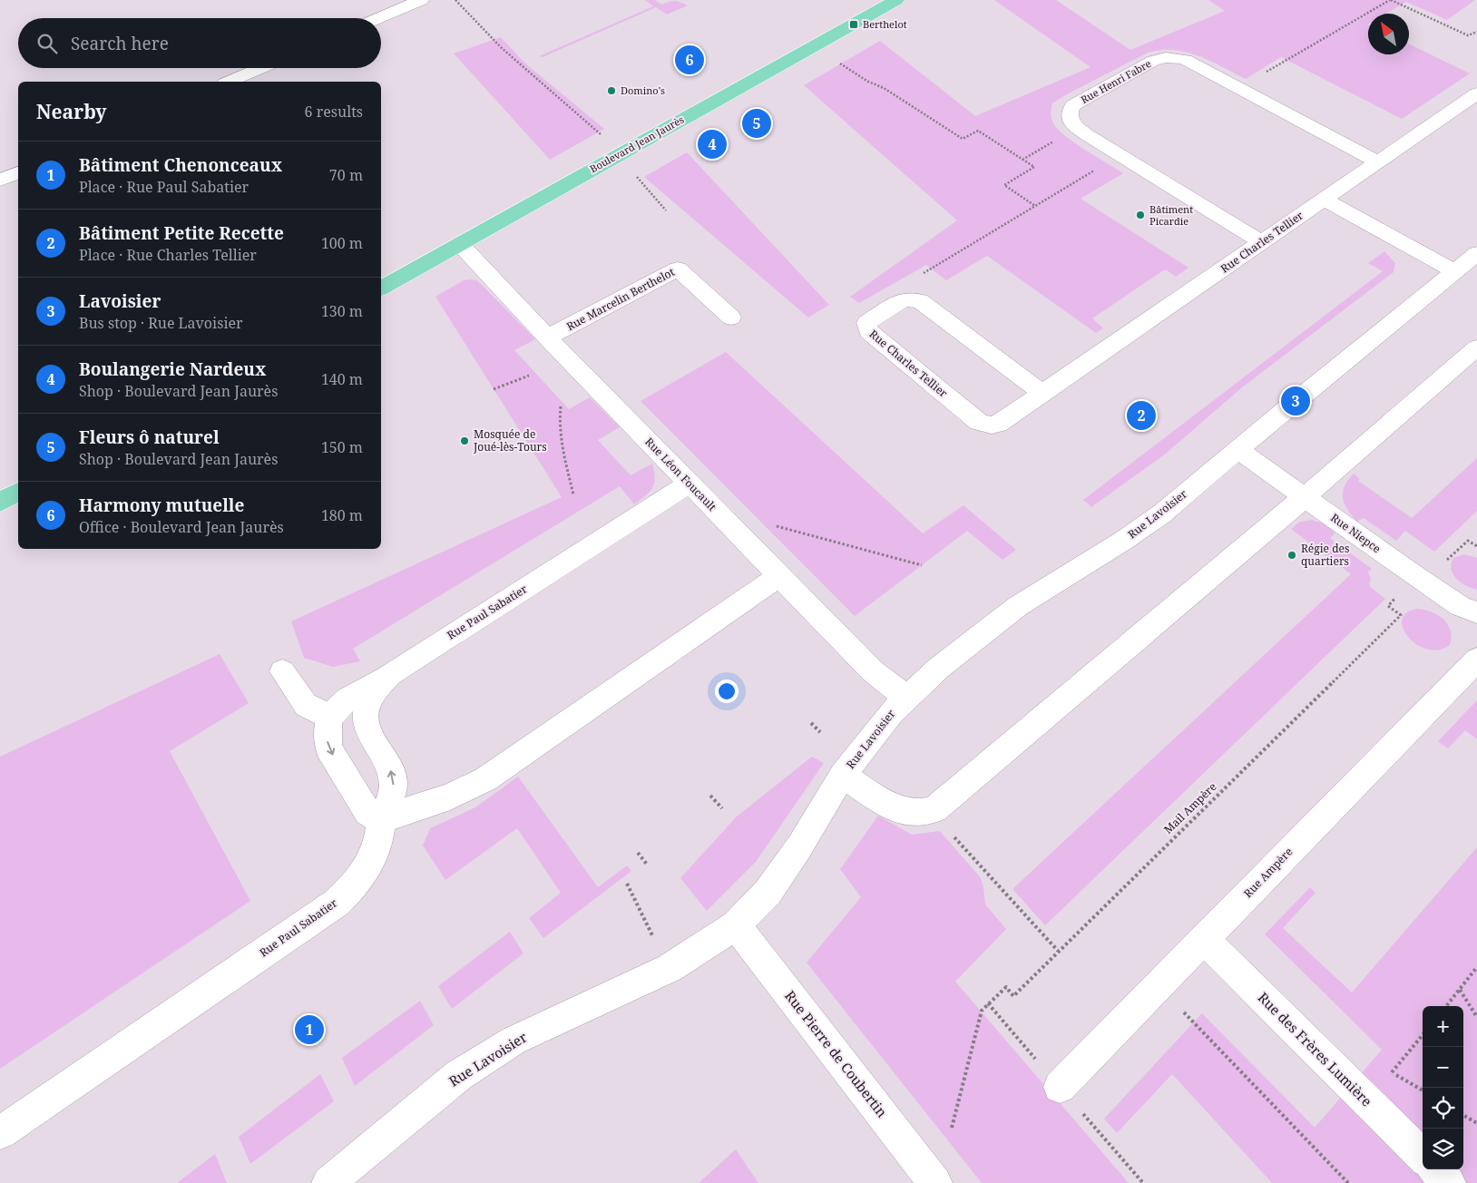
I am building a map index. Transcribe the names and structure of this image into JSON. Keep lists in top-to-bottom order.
{
  "streets": {
    "main road": ["Boulevard Jean Jaurès"],
    "street": [
      "Rue Henri Fabre",
      "Rue Charles Tellier",
      "Rue Marcelin Berthelot",
      "Rue Léon Foucault",
      "Rue Lavoisier",
      "Rue Niepce",
      "Rue Paul Sabatier",
      "Rue Ampère",
      "Rue des Frères Lumière",
      "Rue Pierre de Coubertin"
    ],
    "path": ["Mail Ampère"]
  },
  "crossings": [
    ["Rue Henri Fabre", "Rue Charles Tellier"],
    ["Boulevard Jean Jaurès", "Rue Léon Foucault"],
    ["Rue Marcelin Berthelot", "Rue Léon Foucault"],
    ["Rue Léon Foucault", "Rue Lavoisier"],
    ["Rue Léon Foucault", "Rue Paul Sabatier"],
    ["Rue Lavoisier", "Rue Niepce"],
    ["Rue Lavoisier", "Rue Pierre de Coubertin"],
    ["Rue Niepce", "Mail Ampère"],
    ["Rue Ampère", "Rue des Frères Lumière"]
  ],
  "places": {
    "transit": ["Berthelot"],
    "other": [
      "Domino's",
      "Bâtiment Picardie",
      "Mosquée de Joué-lès-Tours",
      "Régie des quartiers"
    ]
  },
  "north": "top left",
  "page": {
    "search": "Search here",
    "pins": [
      "6",
      "5",
      "4",
      "3",
      "2",
      "1"
    ],
    "heading": ["Nearby", "6 results"],
    "list": [
      {
        "mark": "1",
        "name": "Bâtiment Chenonceaux",
        "note": "Place · Rue Paul Sabatier",
        "value": "70 m"
      },
      {
        "mark": "2",
        "name": "Bâtiment Petite Recette",
        "note": "Place · Rue Charles Tellier",
        "value": "100 m"
      },
      {
        "mark": "3",
        "name": "Lavoisier",
        "note": "Bus stop · Rue Lavoisier",
        "value": "130 m"
      },
      {
        "mark": "4",
        "name": "Boulangerie Nardeux",
        "note": "Shop · Boulevard Jean Jaurès",
        "value": "140 m"
      },
      {
        "mark": "5",
        "name": "Fleurs ô naturel",
        "note": "Shop · Boulevard Jean Jaurès",
        "value": "150 m"
      },
      {
        "mark": "6",
        "name": "Harmony mutuelle",
        "note": "Office · Boulevard Jean Jaurès",
        "value": "180 m"
      }
    ],
    "map_buttons": ["+", "−"]
  }
}
